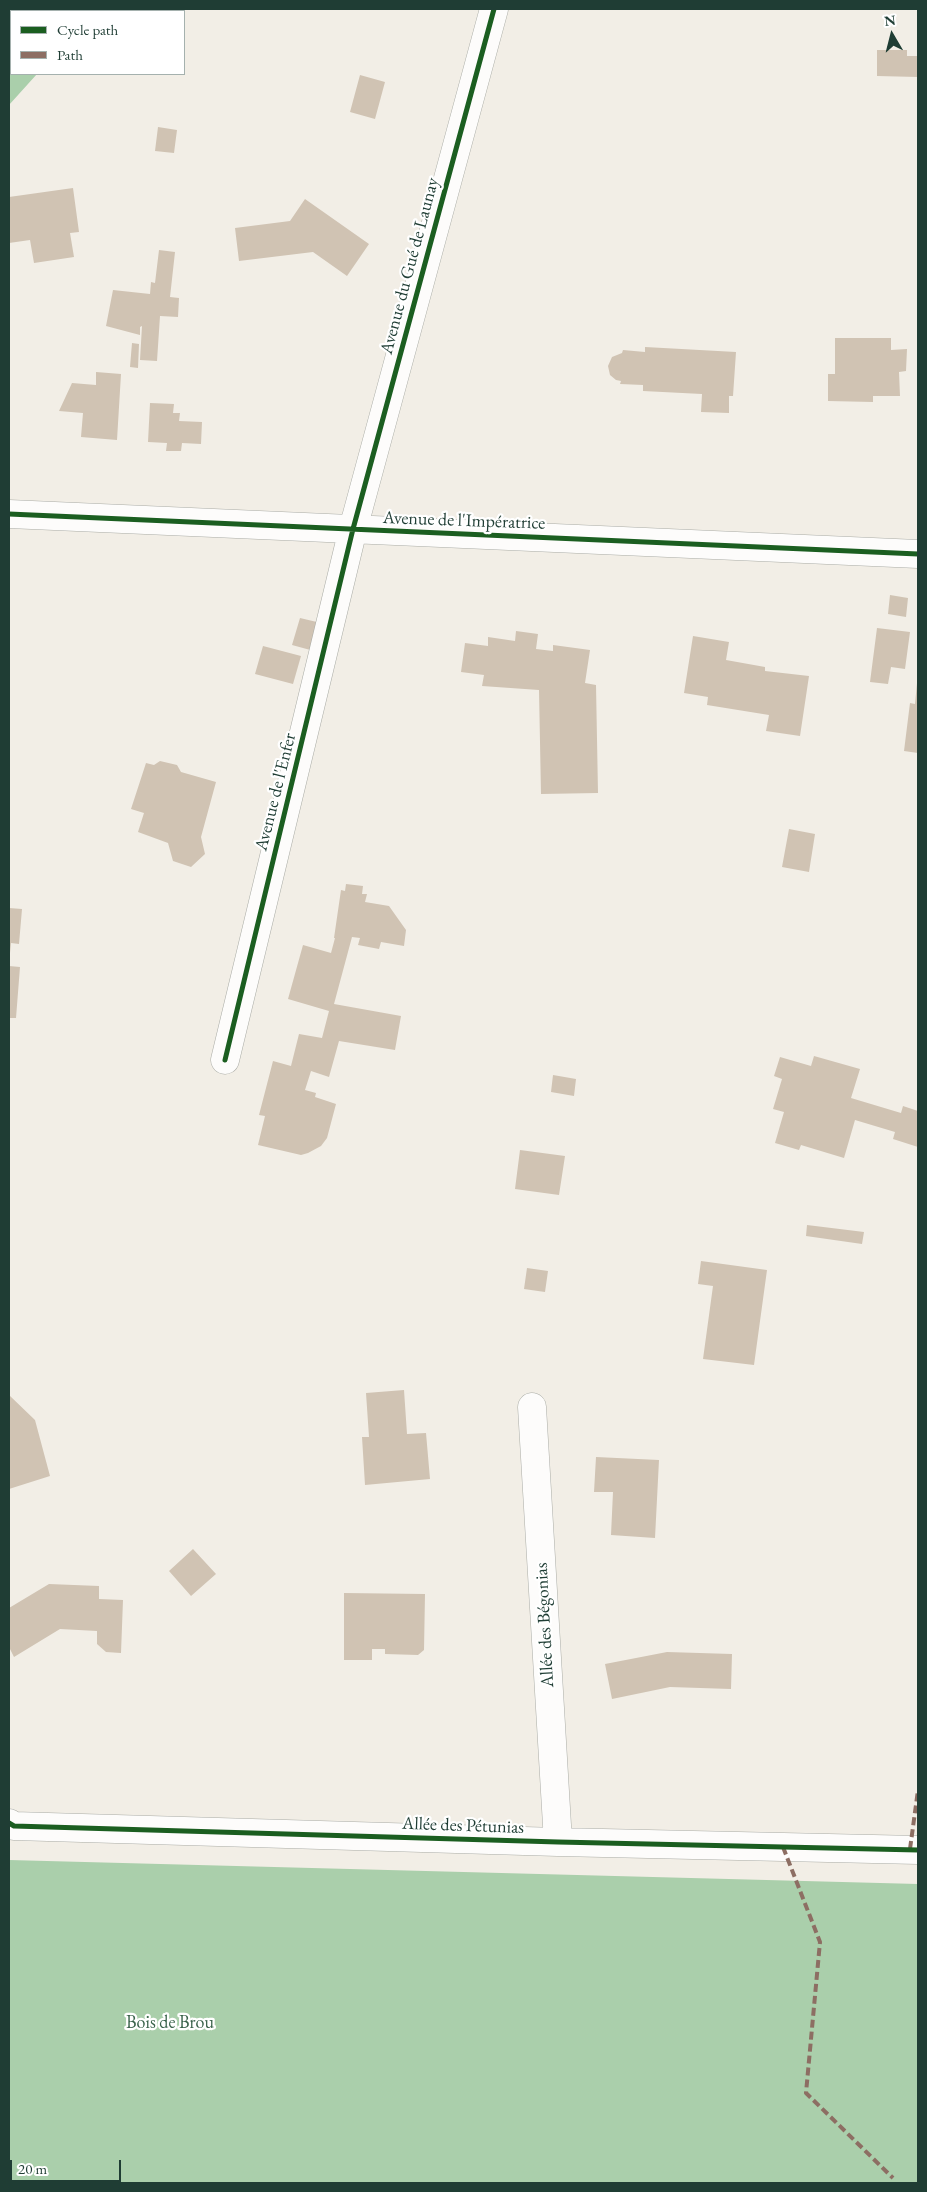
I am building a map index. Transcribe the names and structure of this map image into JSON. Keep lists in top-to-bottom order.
{
  "streets": {
    "street": [
      "Avenue du Gué de Launay",
      "Avenue de l'Impératrice",
      "Avenue de l'Enfer",
      "Allée des Bégonias",
      "Allée des Pétunias"
    ]
  },
  "crossings": [
    ["Avenue du Gué de Launay", "Avenue de l'Impératrice"],
    ["Avenue du Gué de Launay", "Avenue de l'Enfer"],
    ["Avenue de l'Impératrice", "Avenue de l'Enfer"],
    ["Allée des Bégonias", "Allée des Pétunias"]
  ],
  "parks": ["Bois de Brou"],
  "legend": ["Cycle path", "Path"],
  "scale_bar": "20 m",
  "north": "top"
}
